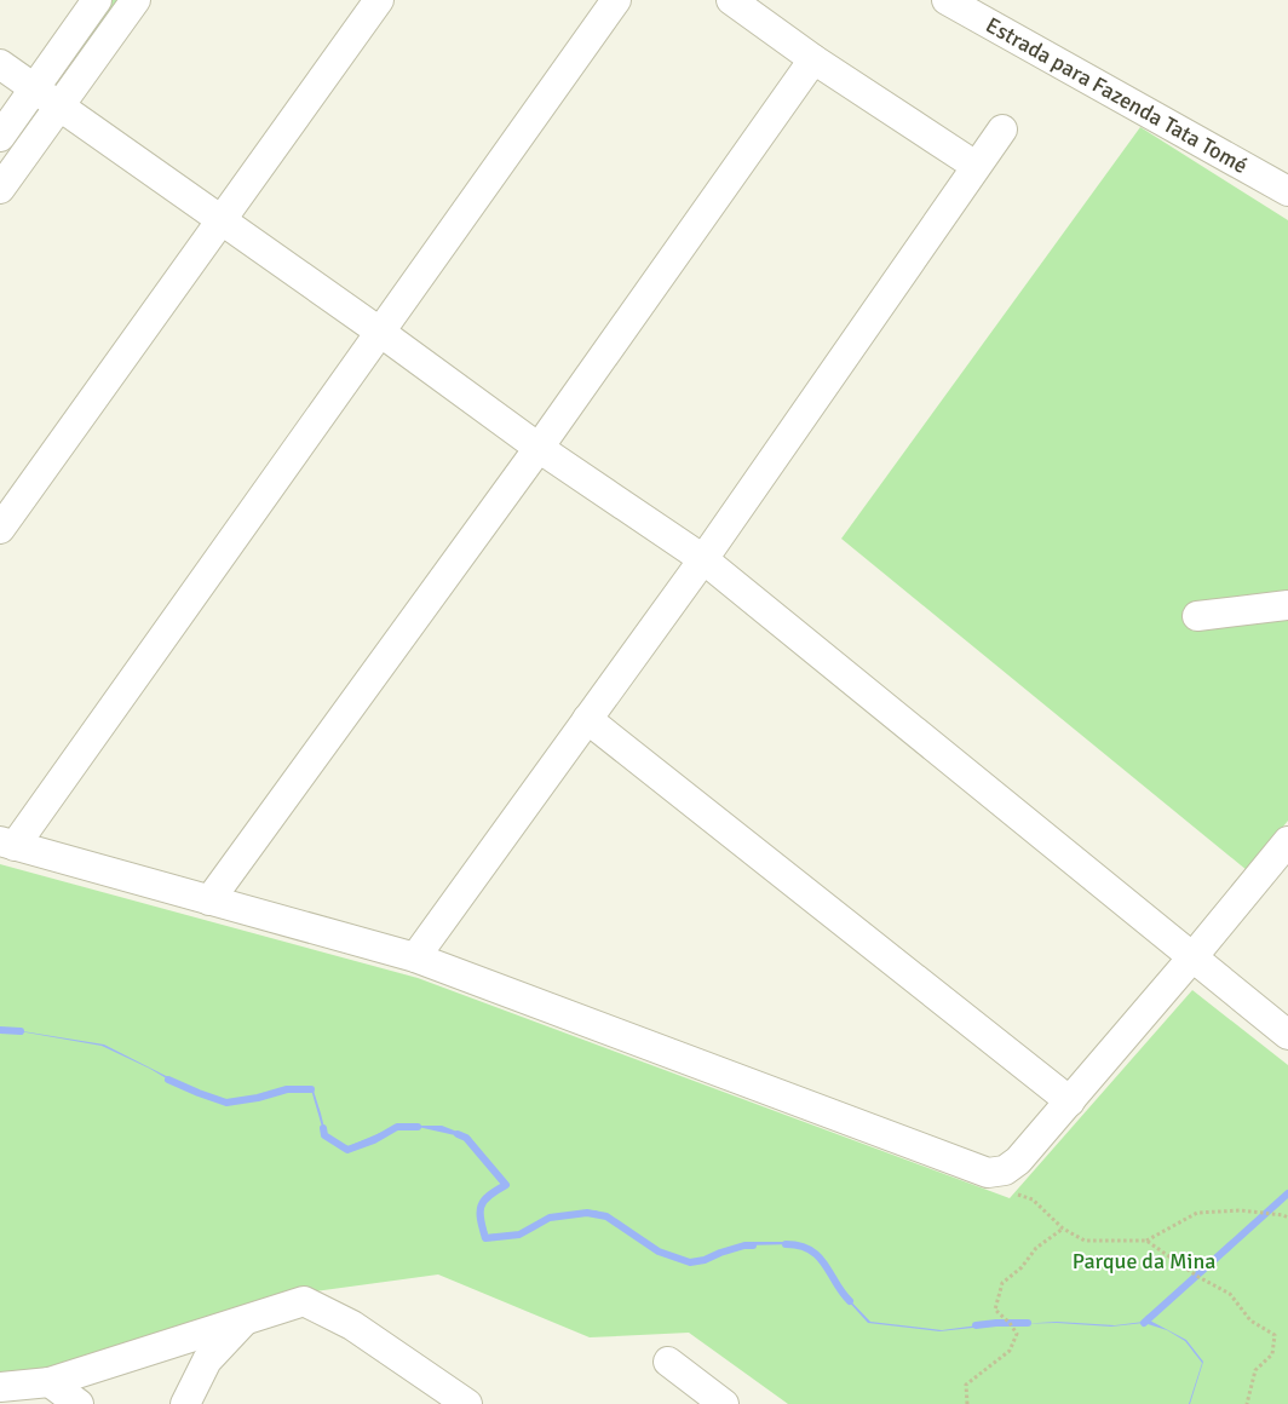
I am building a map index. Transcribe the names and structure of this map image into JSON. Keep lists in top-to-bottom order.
{
  "streets": {
    "street": ["Estrada para Fazenda Tata Tomé"]
  },
  "parks": ["Parque da Mina"]
}
